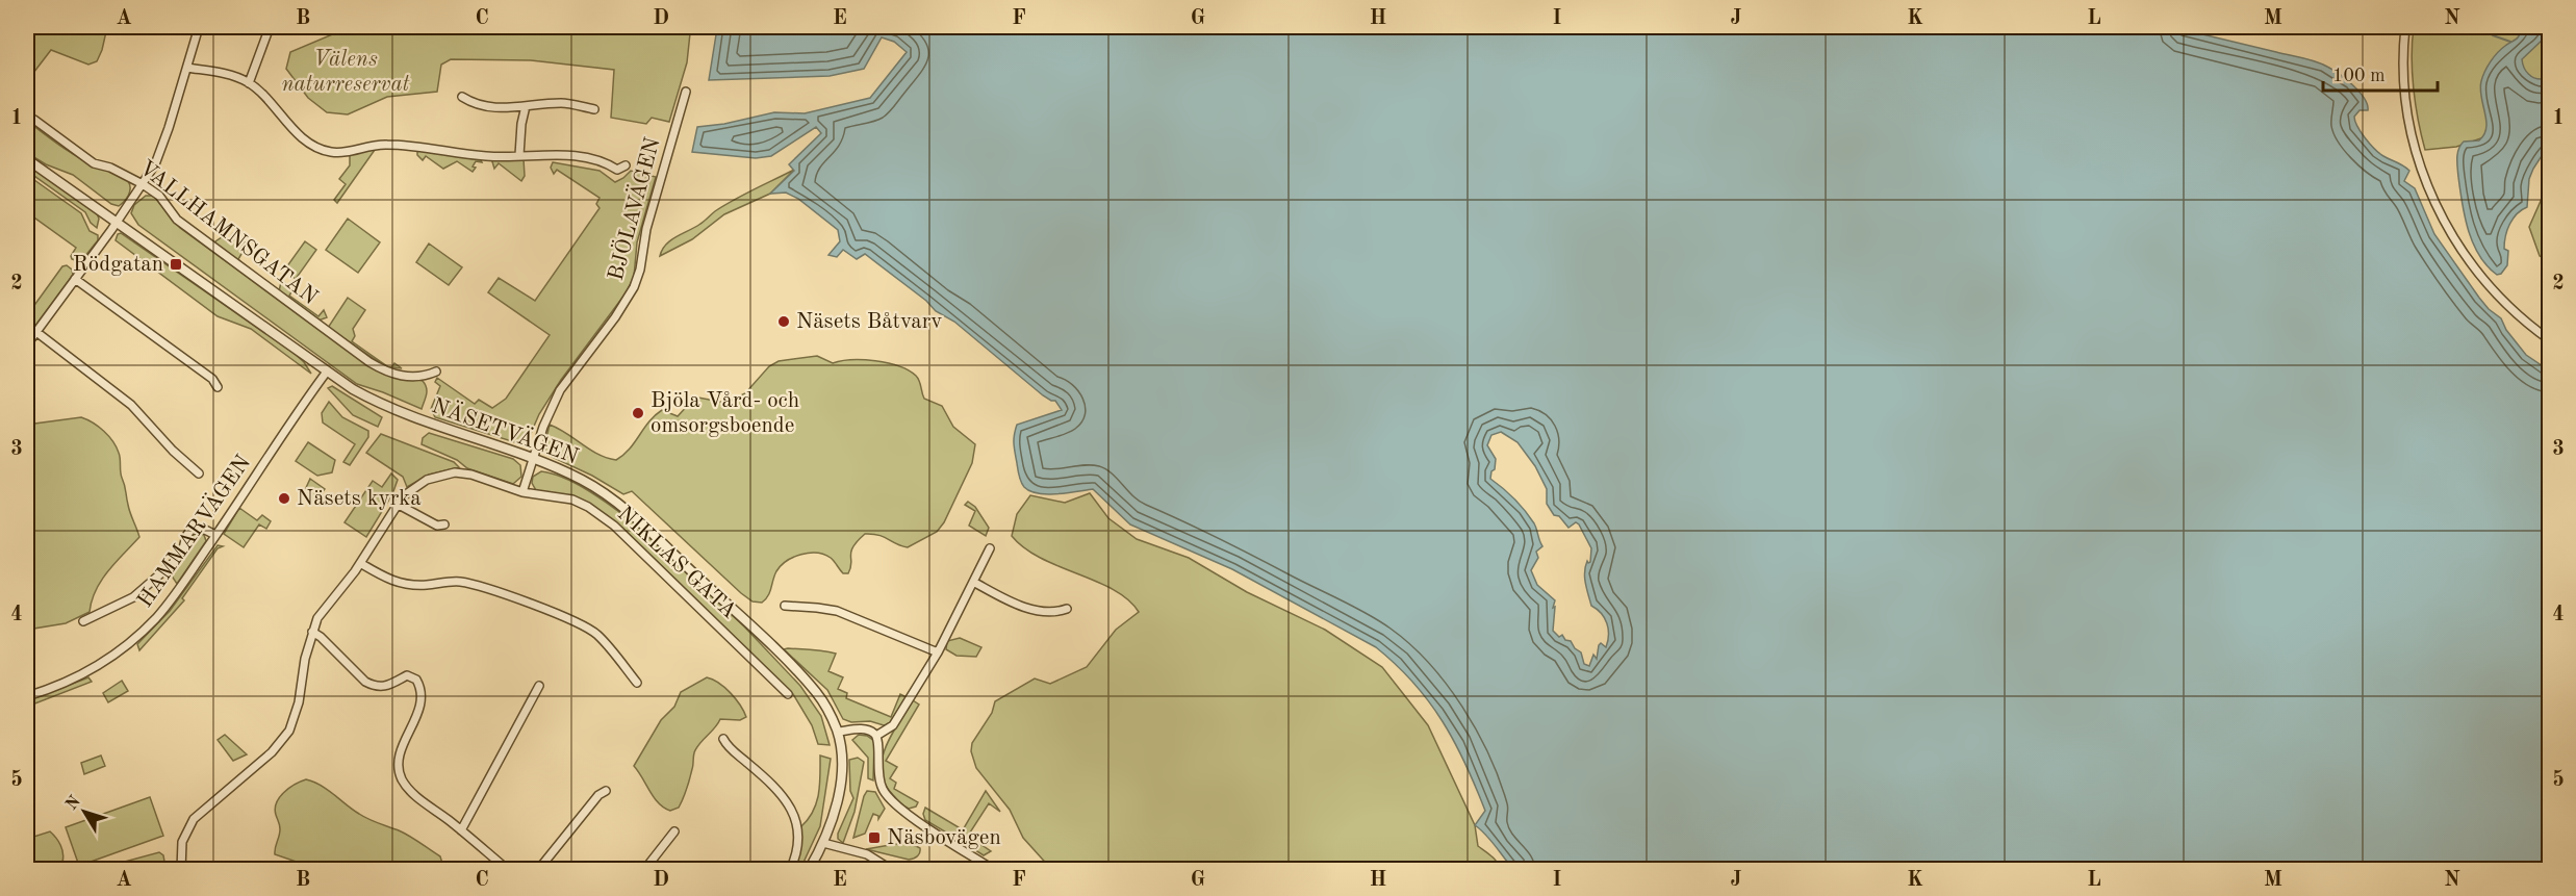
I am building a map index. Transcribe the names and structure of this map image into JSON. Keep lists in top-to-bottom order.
{
  "streets": {
    "street": [
      "BJÖLAVÄGEN",
      "VALLHAMNSGATAN",
      "NÄSETVÄGEN",
      "HAMMARVÄGEN",
      "NIKLAS GATA"
    ]
  },
  "crossings": [
    ["BJÖLAVÄGEN", "NÄSETVÄGEN"],
    ["BJÖLAVÄGEN", "NIKLAS GATA"],
    ["NÄSETVÄGEN", "HAMMARVÄGEN"]
  ],
  "parks": ["Välens naturreservat"],
  "places": {
    "transit": ["Rödgatan", "Näsbovägen"],
    "other": ["Näsets Båtvarv", "Bjöla Vård- och omsorgsboende", "Näsets kyrka"]
  },
  "scale_bar": "100 m",
  "north": "top left",
  "grid": {
    "columns": [
      "A",
      "B",
      "C",
      "D",
      "E",
      "F",
      "G",
      "H",
      "I",
      "J",
      "K",
      "L",
      "M",
      "N"
    ],
    "rows": [
      "1",
      "2",
      "3",
      "4",
      "5"
    ]
  }
}
